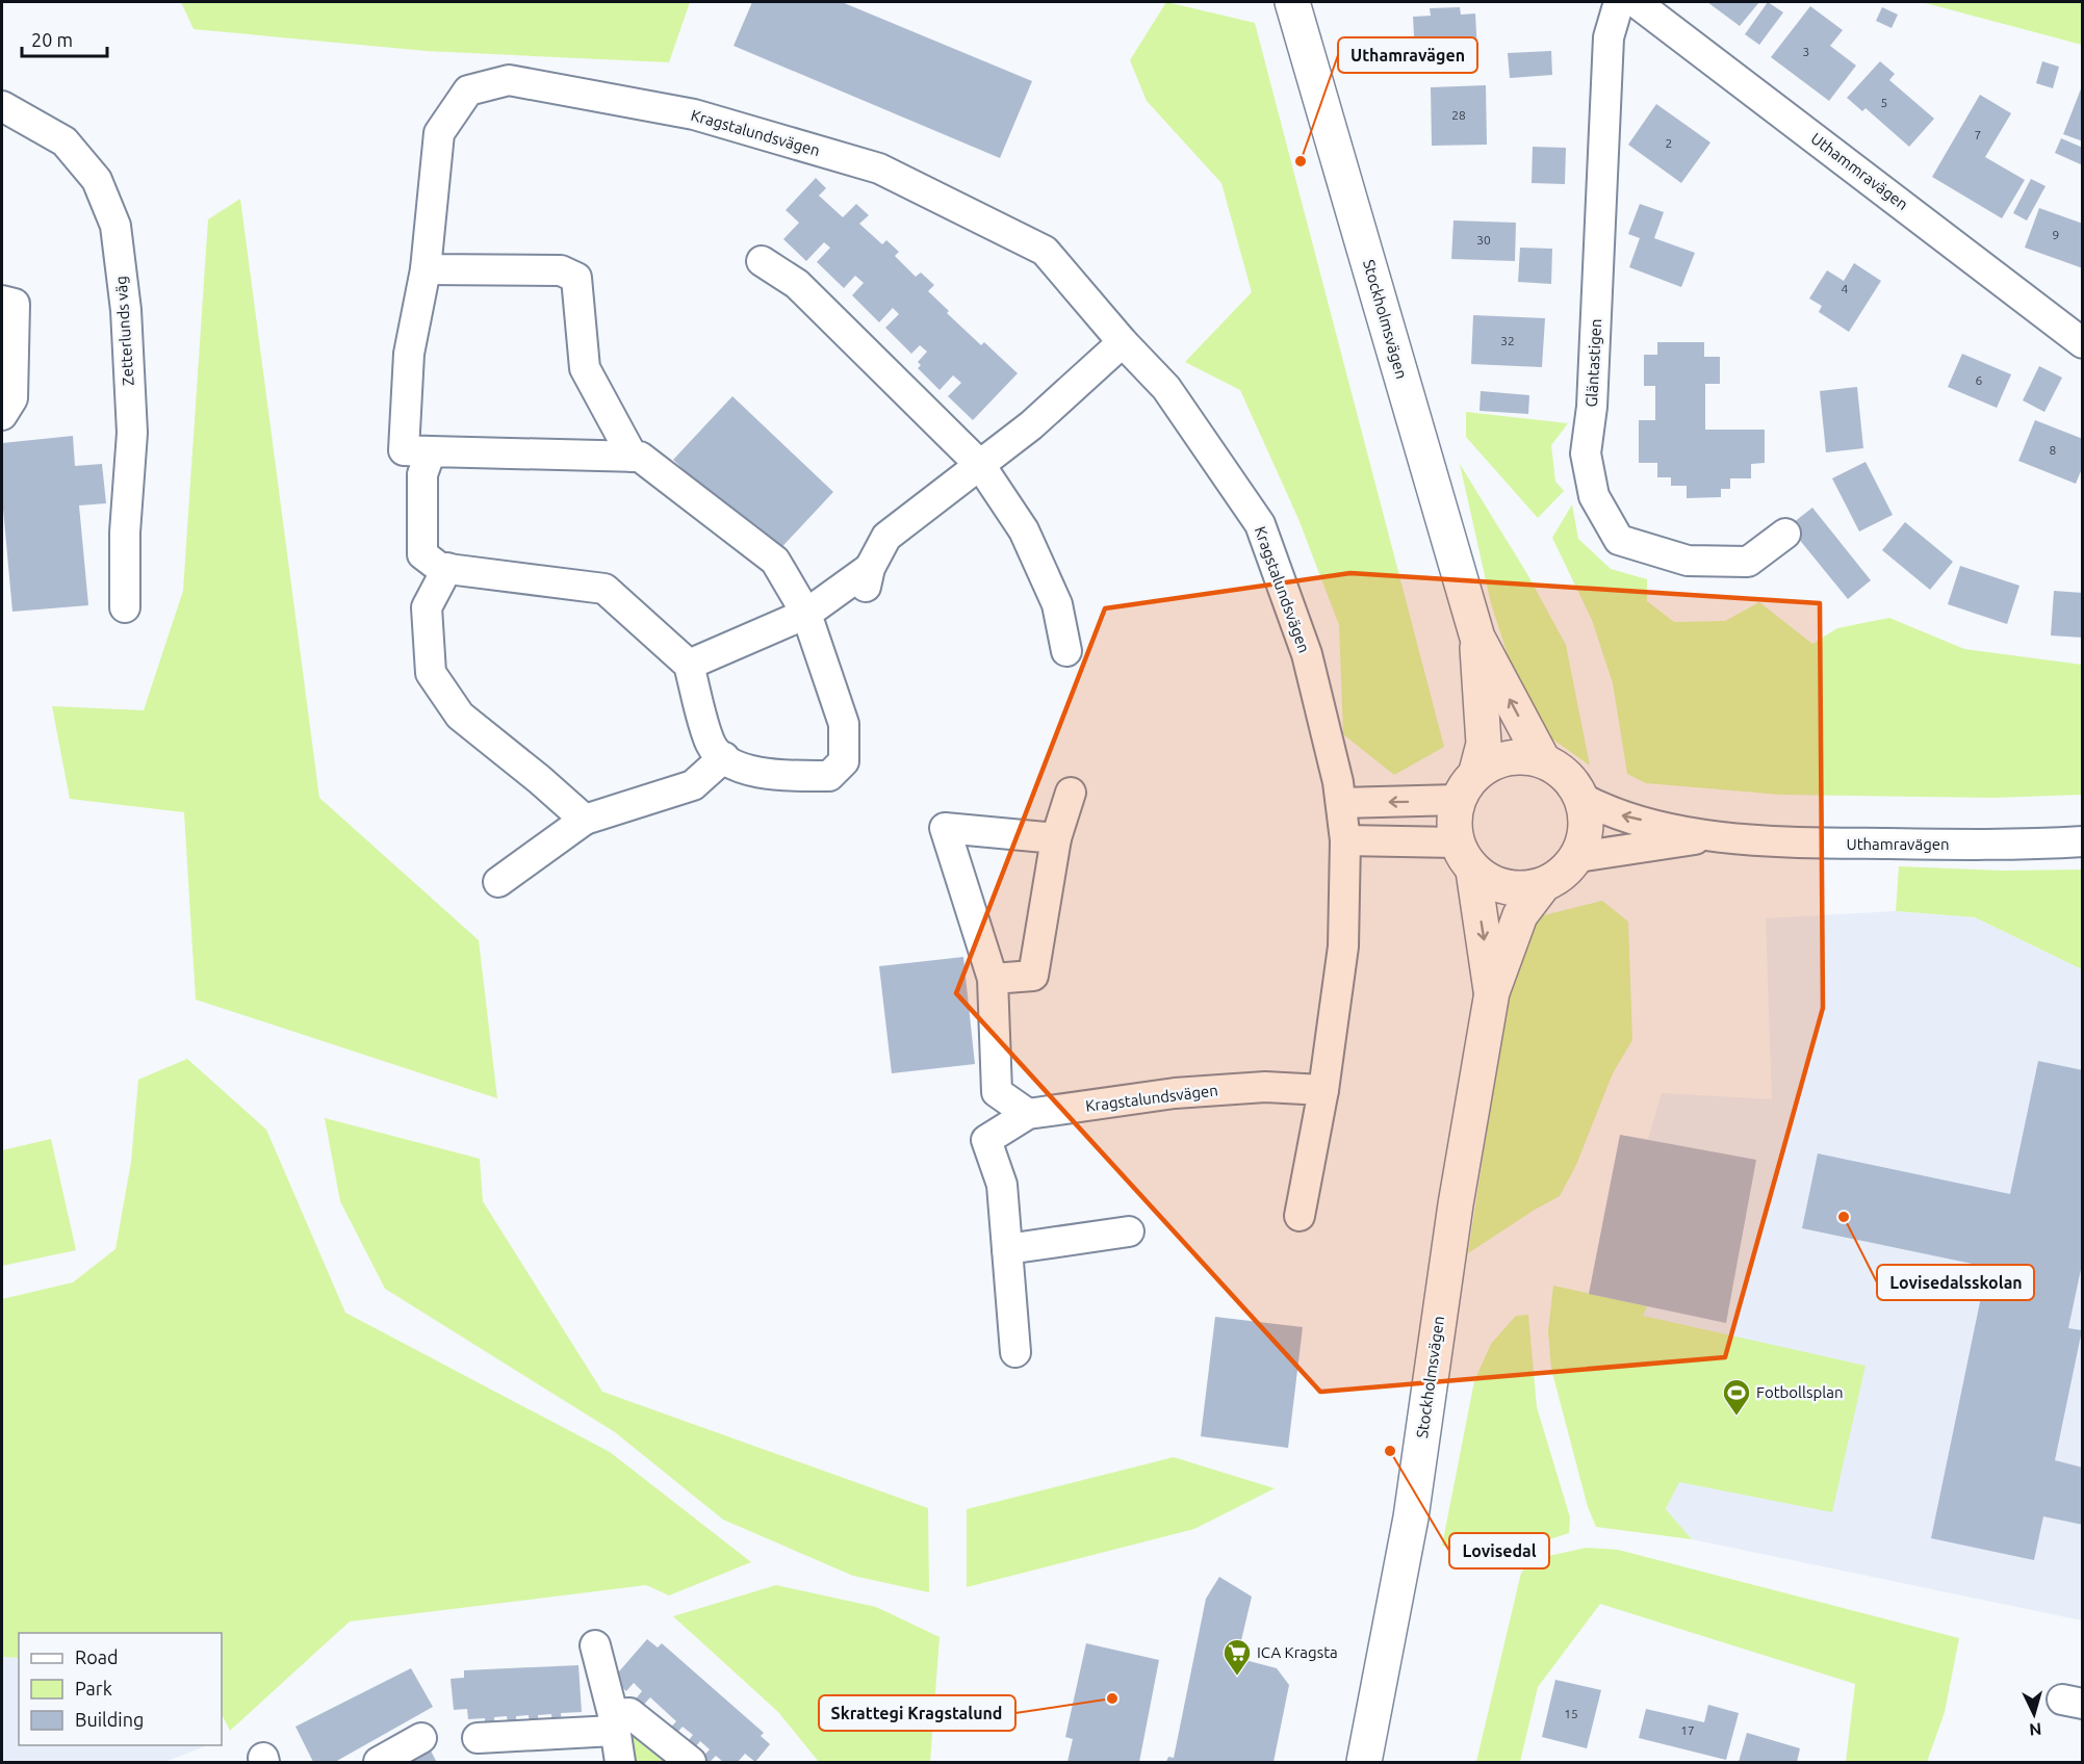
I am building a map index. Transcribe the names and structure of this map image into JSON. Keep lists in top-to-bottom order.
{
  "streets": {
    "main road": ["Stockholmsvägen"],
    "street": [
      "Kragstalundsvägen",
      "Uthammravägen",
      "Zetterlunds väg",
      "Gläntastigen",
      "Uthamravägen"
    ]
  },
  "crossings": [
    ["Stockholmsvägen", "Uthamravägen"]
  ],
  "places": {
    "other": [
      "Uthamravägen",
      "Lovisedalsskolan",
      "Lovisedal",
      "Skrattegi Kragstalund"
    ],
    "sports": ["Fotbollsplan"],
    "supermarket": ["ICA Kragsta"]
  },
  "house_numbers": [
    "3",
    "5",
    "28",
    "7",
    "2",
    "9",
    "30",
    "4",
    "32",
    "6",
    "8",
    "15",
    "17"
  ],
  "legend": ["Road", "Park", "Building"],
  "scale_bar": "20 m",
  "north": "bottom"
}
